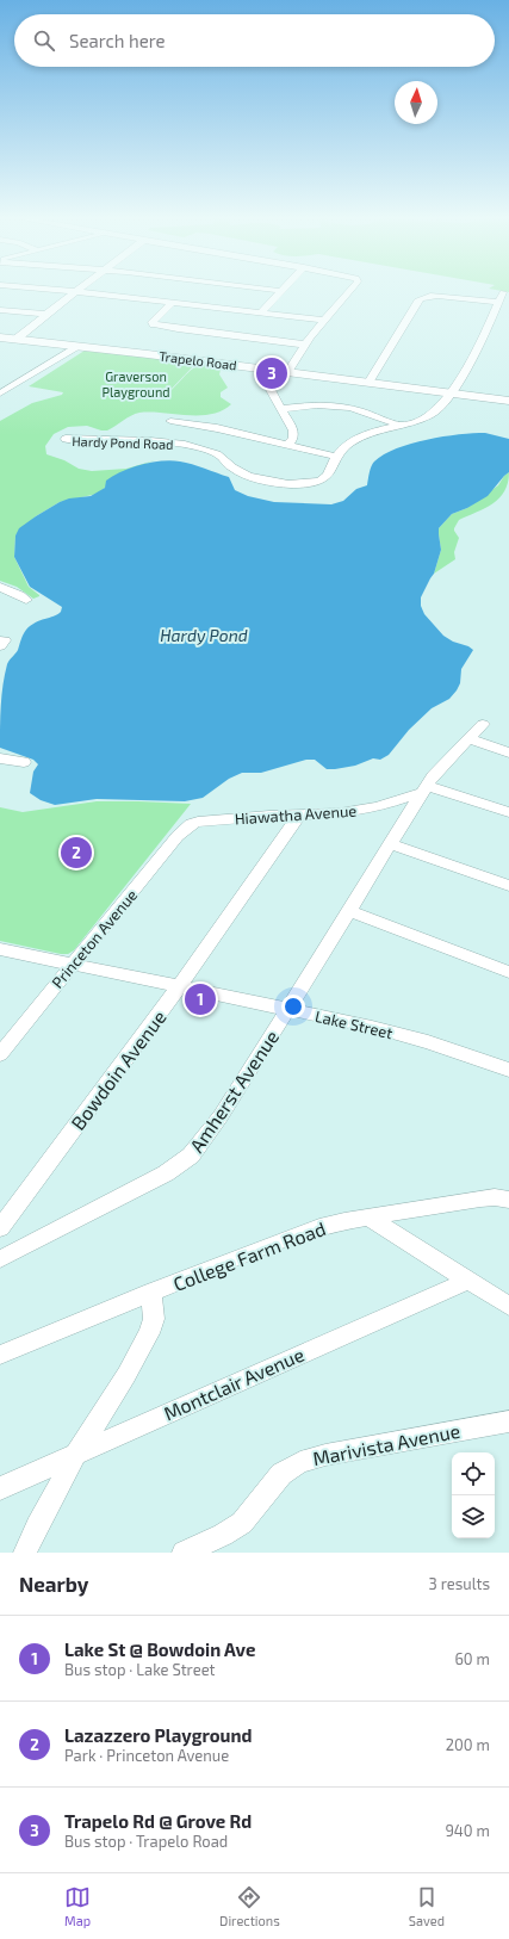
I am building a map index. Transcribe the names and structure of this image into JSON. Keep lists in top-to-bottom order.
{
  "streets": {
    "main road": ["Trapelo Road"],
    "street": [
      "Hardy Pond Road",
      "Hiawatha Avenue",
      "Princeton Avenue",
      "Lake Street",
      "Bowdoin Avenue",
      "Amherst Avenue",
      "College Farm Road",
      "Montclair Avenue",
      "Marivista Avenue"
    ]
  },
  "crossings": [
    ["Trapelo Road", "Hardy Pond Road"],
    ["Hiawatha Avenue", "Princeton Avenue"],
    ["Hiawatha Avenue", "Bowdoin Avenue"],
    ["Hiawatha Avenue", "Amherst Avenue"],
    ["Princeton Avenue", "Lake Street"],
    ["Lake Street", "Bowdoin Avenue"],
    ["Lake Street", "Amherst Avenue"]
  ],
  "water": ["Hardy Pond"],
  "parks": ["Graverson Playground"],
  "north": "top",
  "page": {
    "search": "Search here",
    "pins": ["3", "2", "1"],
    "heading": ["Nearby", "3 results"],
    "list": [
      {
        "mark": "1",
        "name": "Lake St @ Bowdoin Ave",
        "note": "Bus stop · Lake Street",
        "value": "60 m"
      },
      {
        "mark": "2",
        "name": "Lazazzero Playground",
        "note": "Park · Princeton Avenue",
        "value": "200 m"
      },
      {
        "mark": "3",
        "name": "Trapelo Rd @ Grove Rd",
        "note": "Bus stop · Trapelo Road",
        "value": "940 m"
      }
    ],
    "nav": ["Map", "Directions", "Saved"]
  }
}
